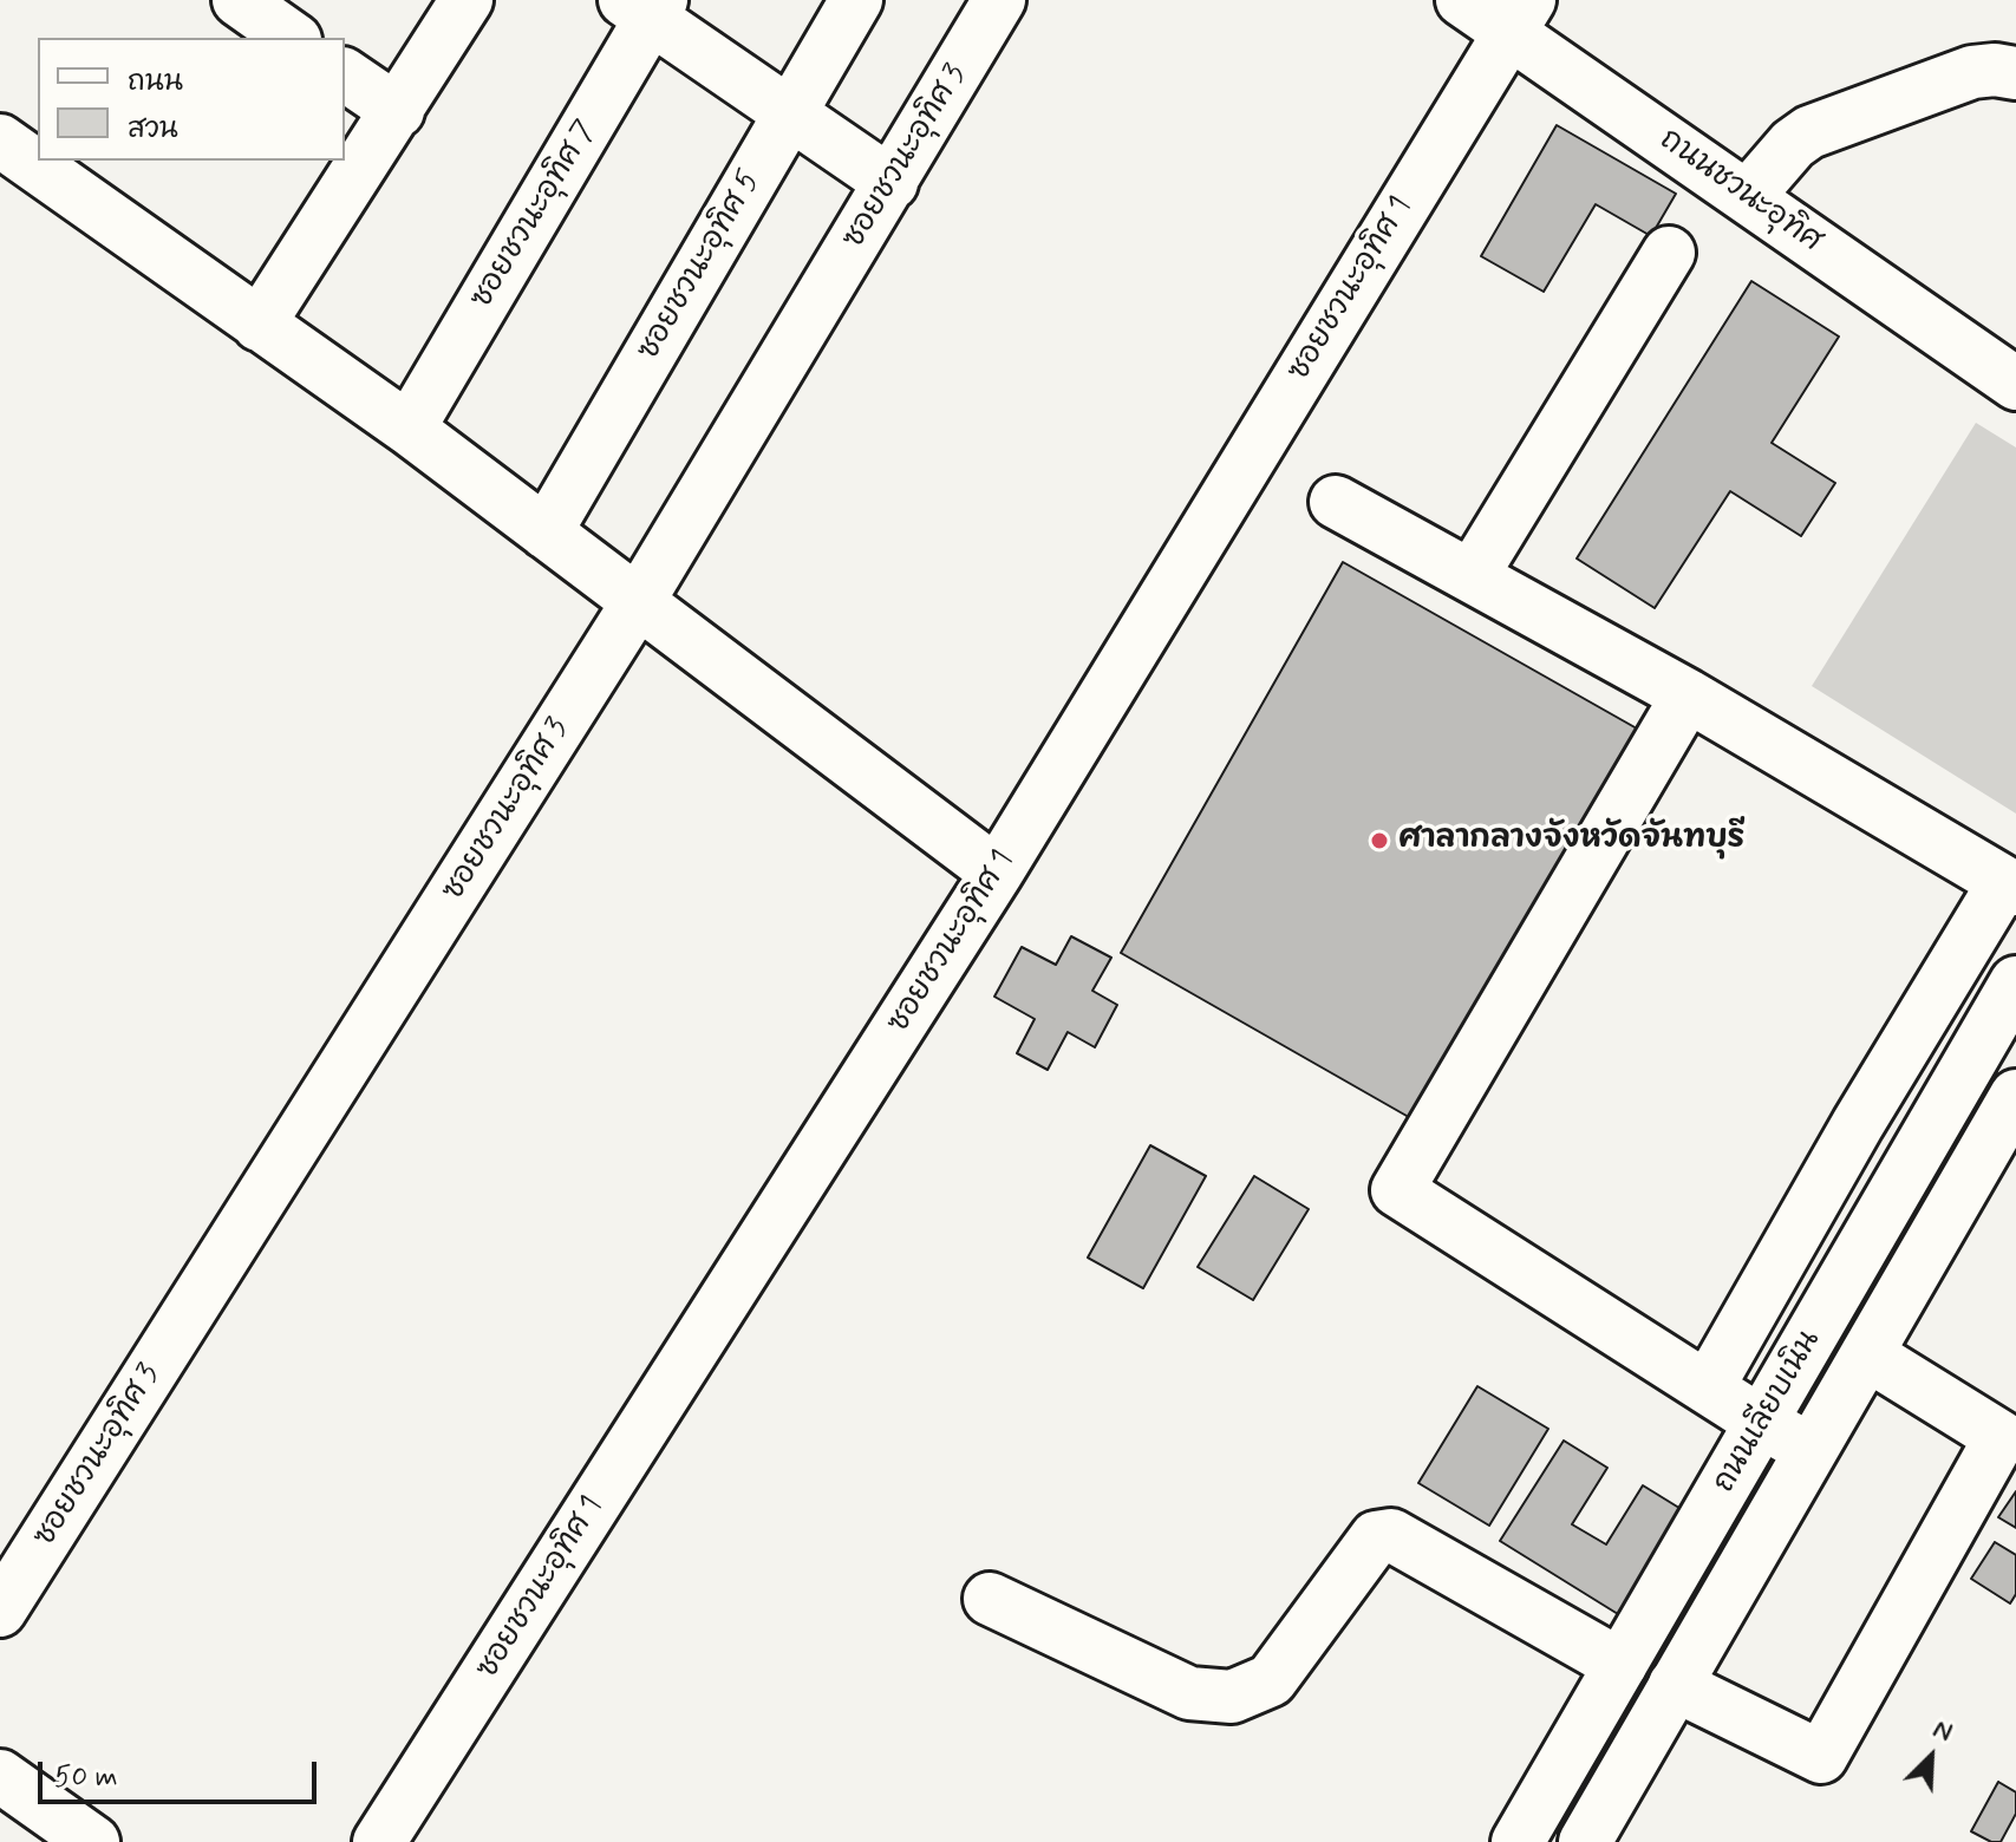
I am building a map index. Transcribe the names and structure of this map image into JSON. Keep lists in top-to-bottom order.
{
  "streets": {
    "street": [
      "ซอยชวนะอุทิศ 3",
      "ถนนชวนะอุทิศ",
      "ซอยชวนะอุทิศ 7",
      "ซอยชวนะอุทิศ 5",
      "ซอยชวนะอุทิศ 1",
      "ถนนเลียบเนิน"
    ]
  },
  "crossings": [
    ["ถนนชวนะอุทิศ", "ซอยชวนะอุทิศ 1"]
  ],
  "places": ["ศาลากลางจังหวัดจันทบุรี"],
  "legend": ["ถนน", "สวน"],
  "scale_bar": "50 m",
  "north": "top right"
}
